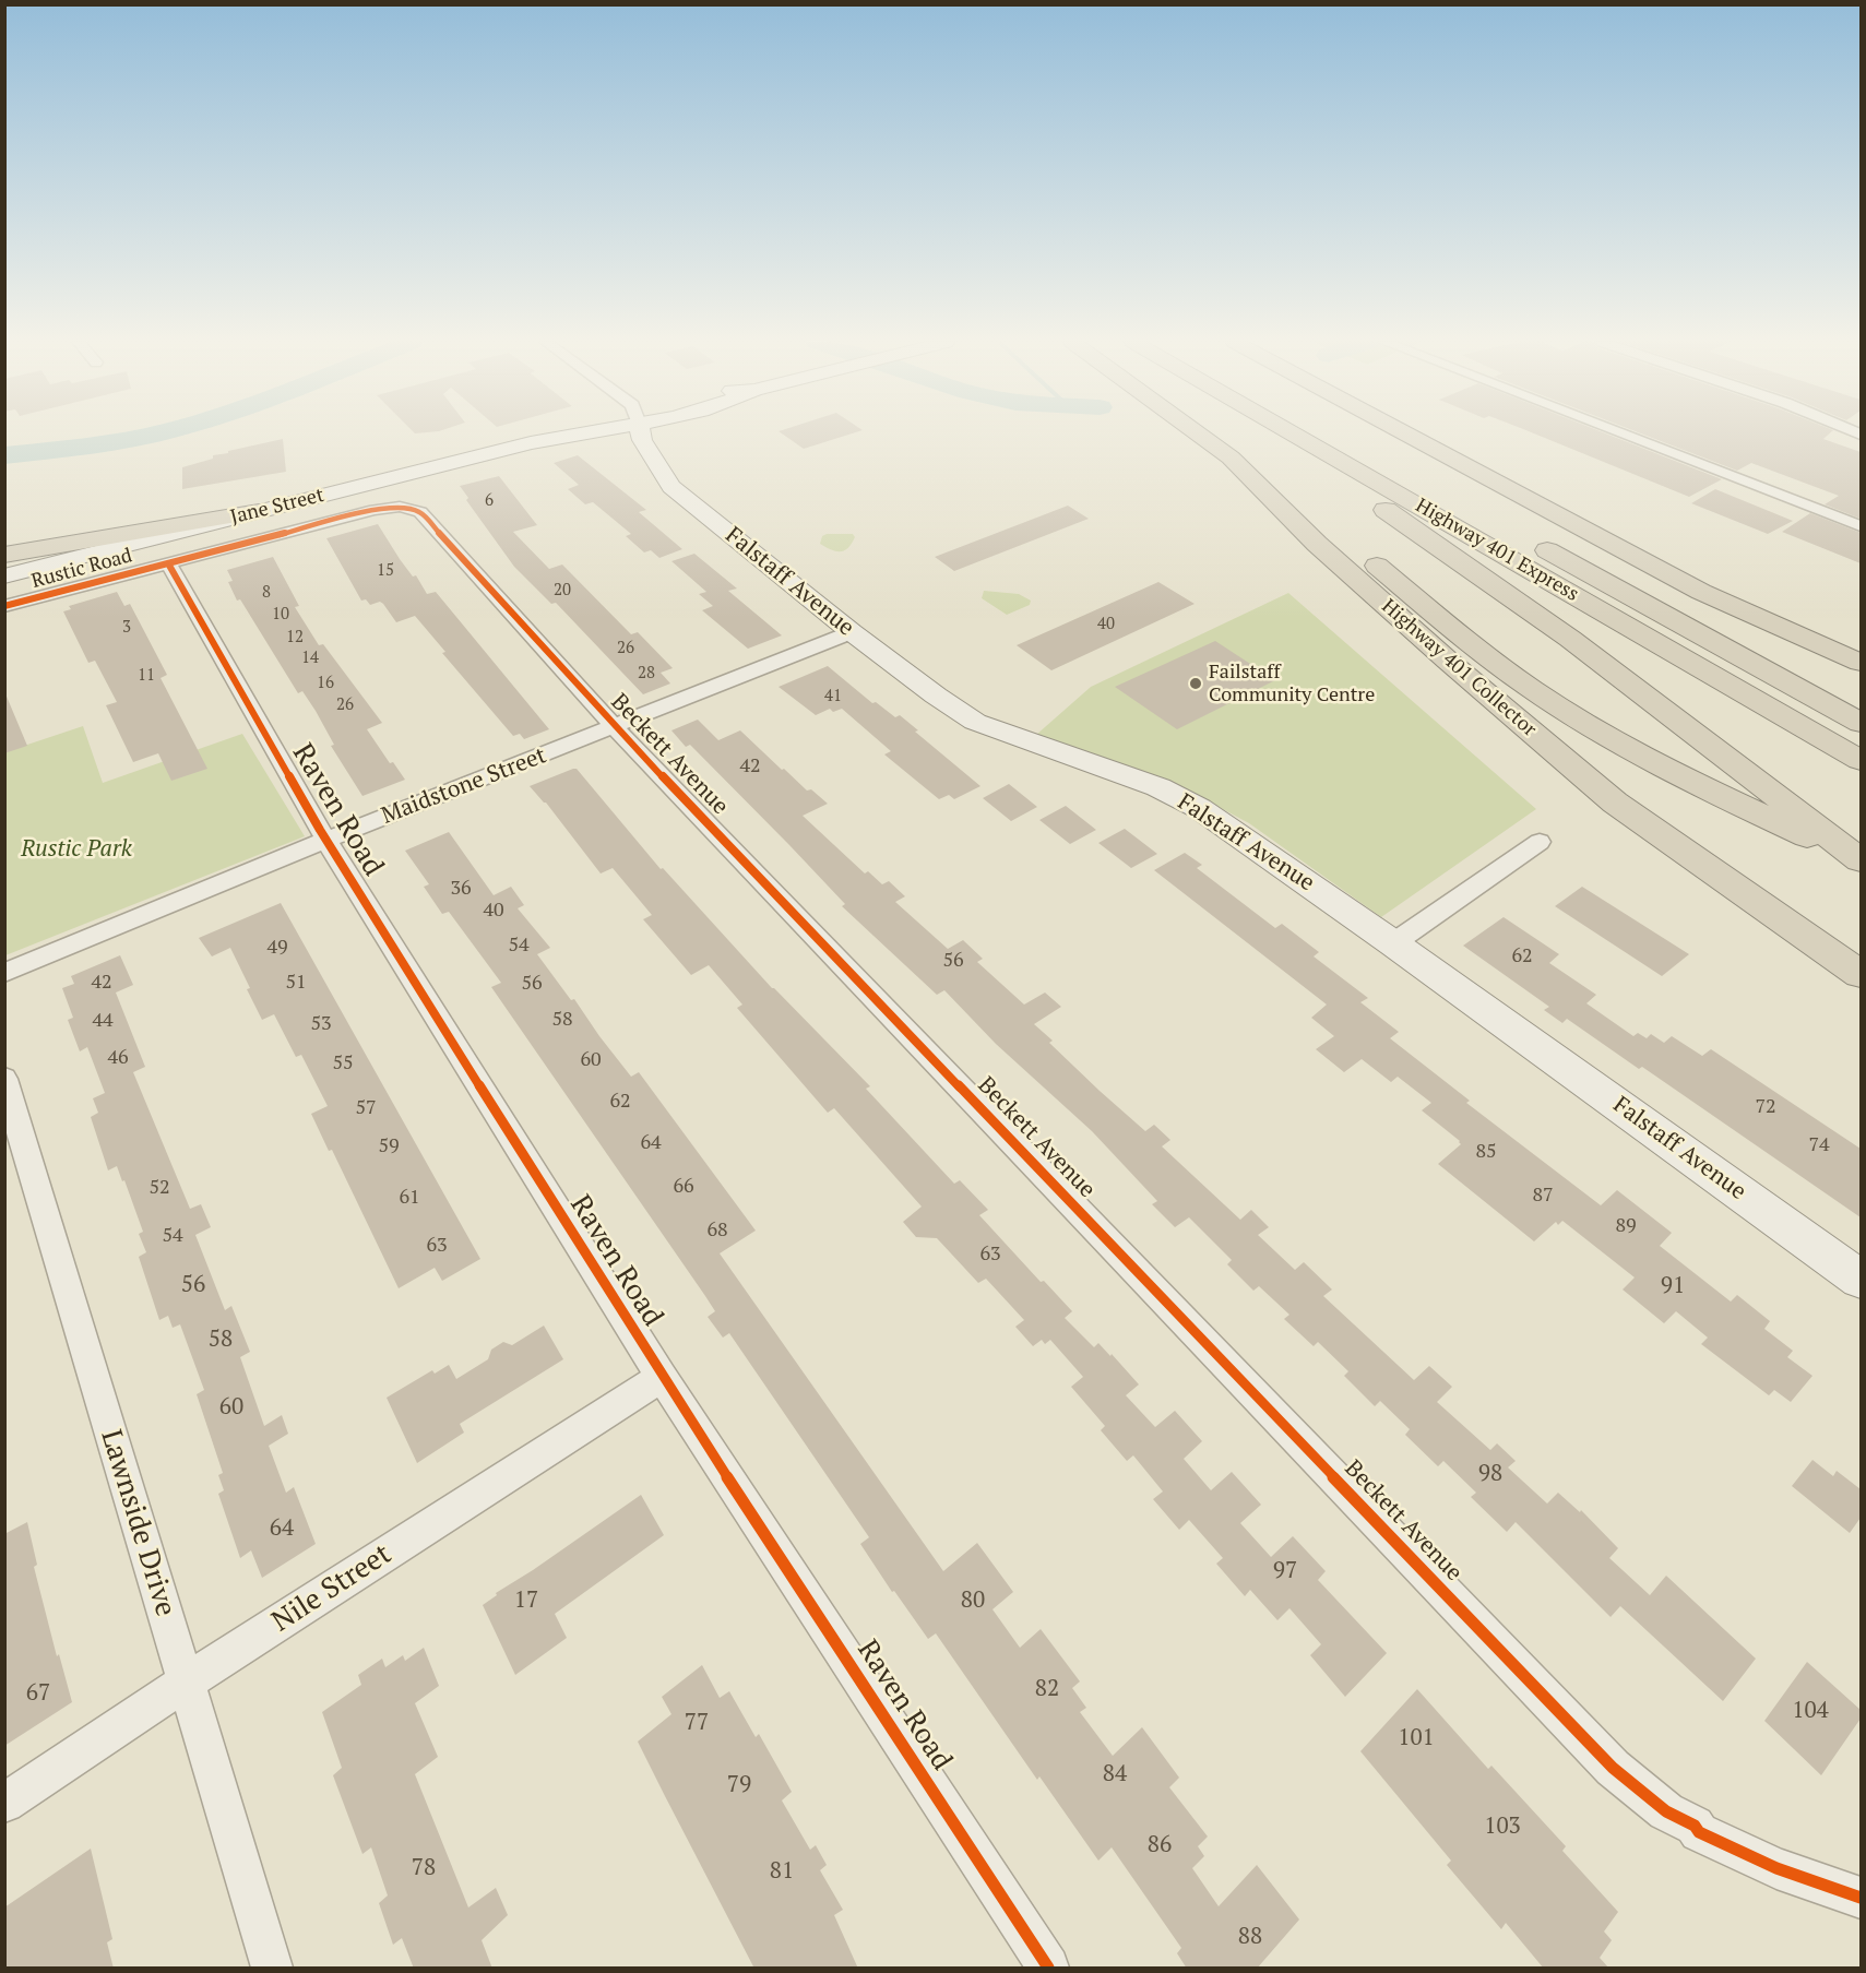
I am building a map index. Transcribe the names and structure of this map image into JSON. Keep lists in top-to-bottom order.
{
  "streets": {
    "highway": ["Highway 401 Express", "Highway 401 Collector"],
    "street": [
      "Jane Street",
      "Rustic Road",
      "Falstaff Avenue",
      "Beckett Avenue",
      "Maidstone Street",
      "Raven Road",
      "Lawnside Drive",
      "Nile Street"
    ]
  },
  "crossings": [
    ["Rustic Road", "Beckett Avenue"],
    ["Rustic Road", "Raven Road"],
    ["Falstaff Avenue", "Maidstone Street"],
    ["Beckett Avenue", "Maidstone Street"],
    ["Beckett Avenue", "Raven Road"],
    ["Maidstone Street", "Raven Road"],
    ["Raven Road", "Nile Street"],
    ["Lawnside Drive", "Nile Street"]
  ],
  "parks": ["Rustic Park"],
  "places": ["Failstaff Community Centre"],
  "house_numbers": [
    "6",
    "15",
    "20",
    "8",
    "10",
    "40",
    "3",
    "12",
    "26",
    "14",
    "28",
    "11",
    "16",
    "41",
    "26",
    "42",
    "36",
    "40",
    "54",
    "49",
    "62",
    "56",
    "42",
    "51",
    "56",
    "58",
    "44",
    "53",
    "46",
    "60",
    "55",
    "62",
    "72",
    "57",
    "64",
    "74",
    "59",
    "85",
    "66",
    "52",
    "87",
    "61",
    "89",
    "68",
    "54",
    "63",
    "63",
    "56",
    "91",
    "58",
    "60",
    "98",
    "64",
    "97",
    "17",
    "80",
    "82",
    "67",
    "104",
    "77",
    "101",
    "84",
    "79",
    "103",
    "86",
    "78",
    "81",
    "88"
  ]
}
